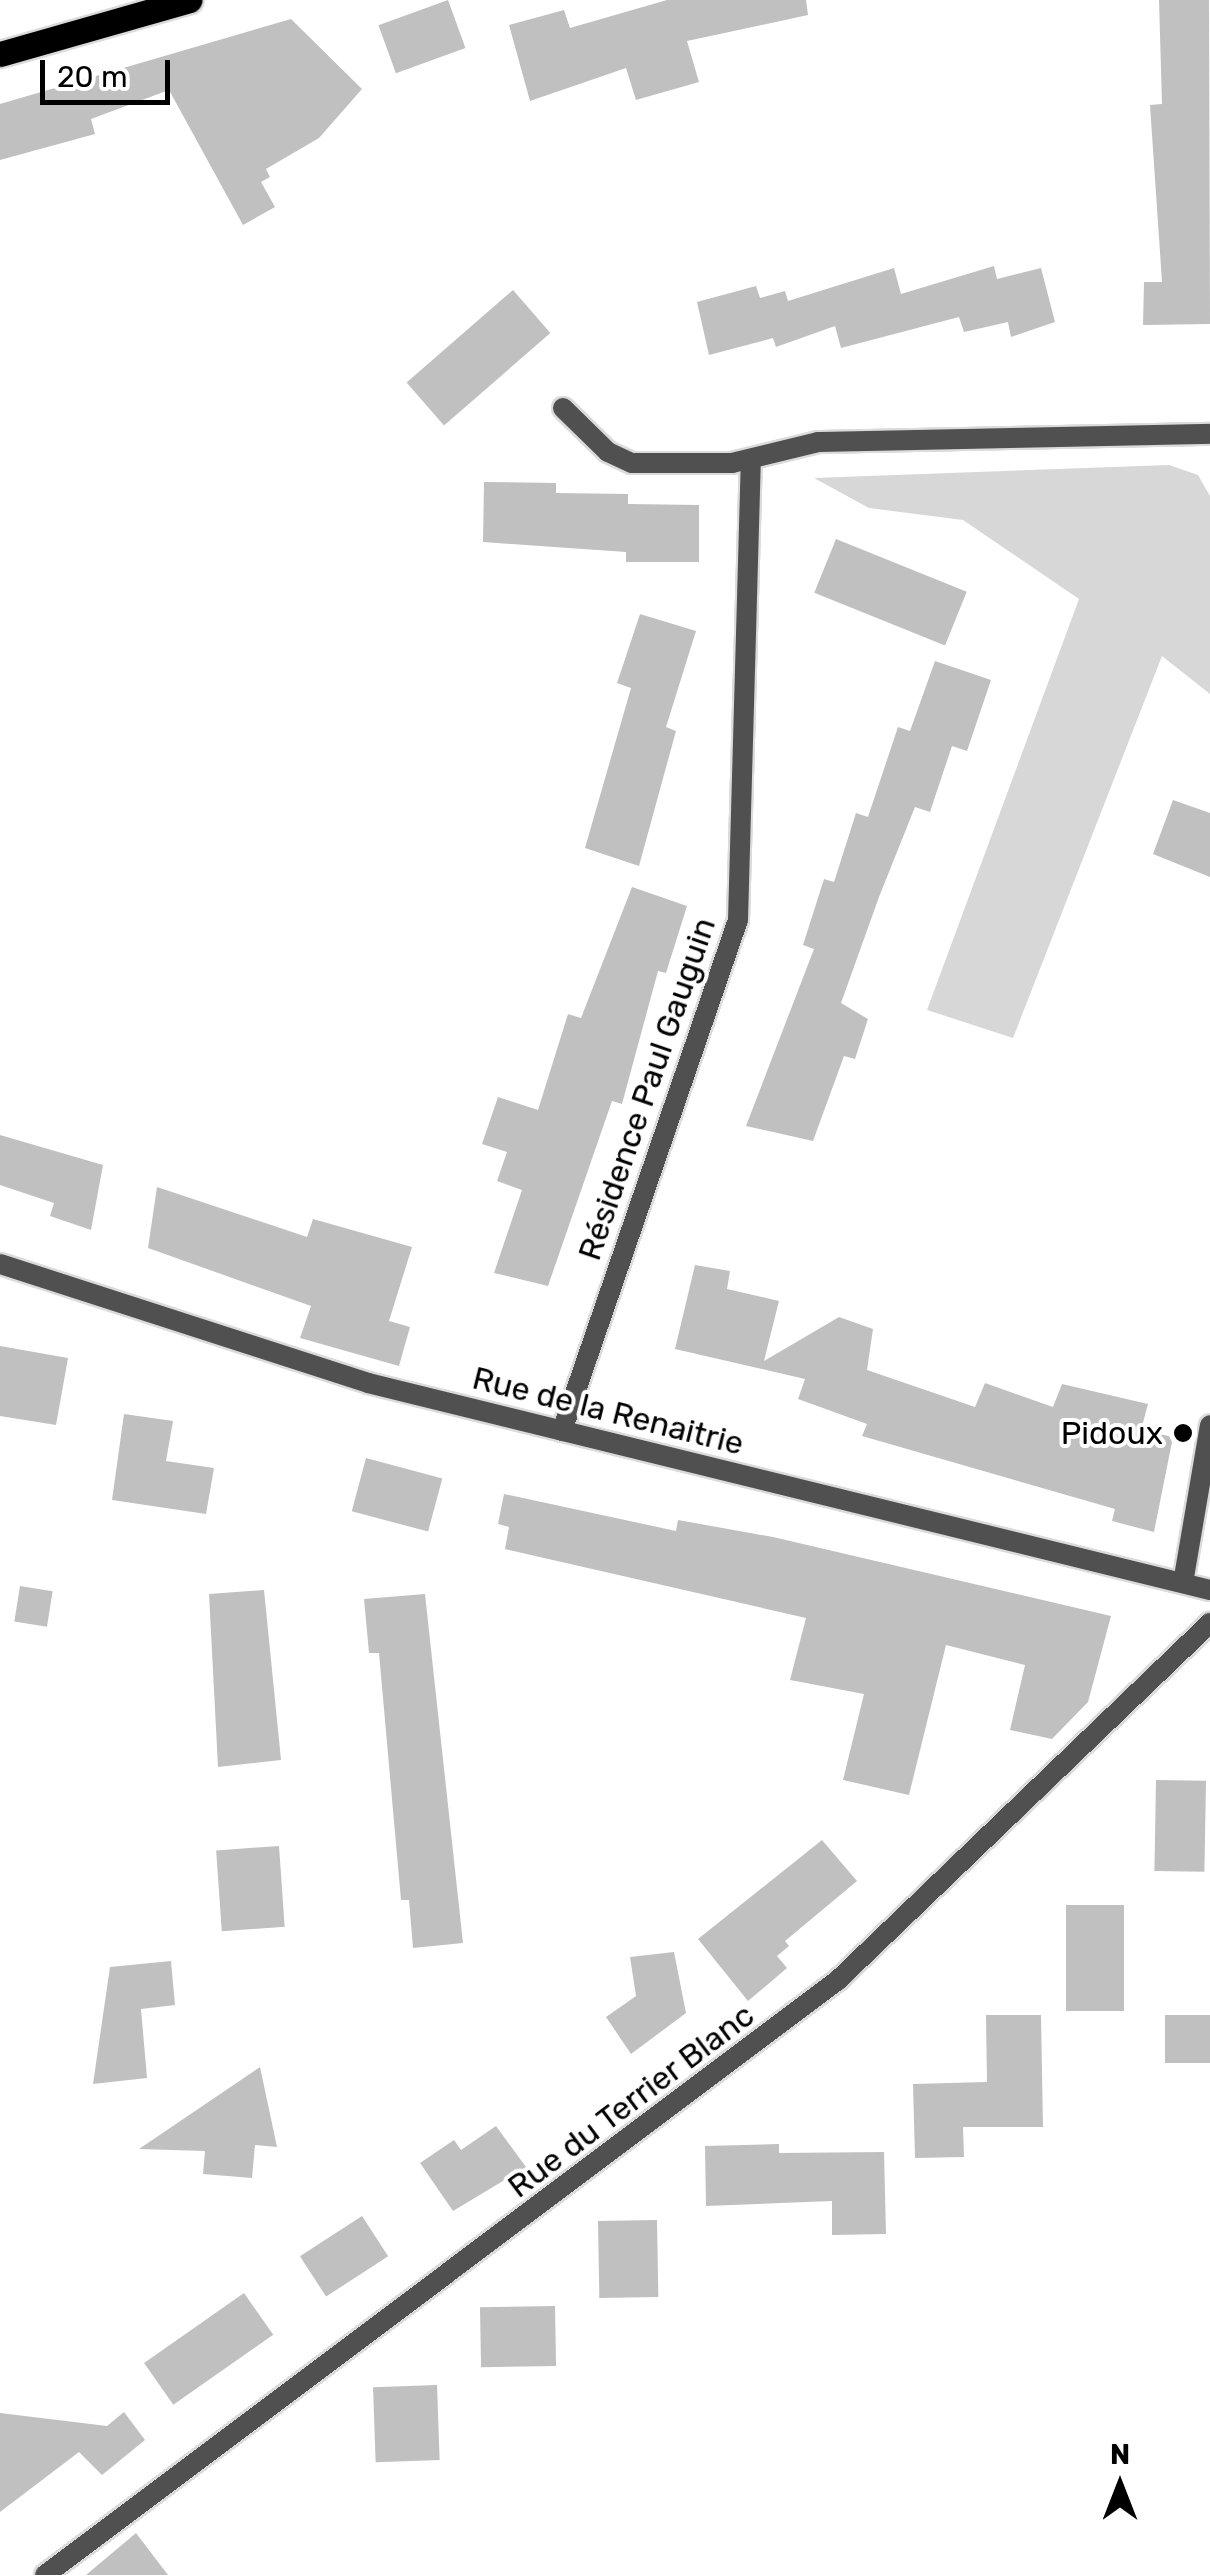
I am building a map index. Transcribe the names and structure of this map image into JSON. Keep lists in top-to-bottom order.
{
  "streets": {
    "street": ["Résidence Paul Gauguin", "Rue de la Renaitrie", "Rue du Terrier Blanc"]
  },
  "crossings": [
    ["Résidence Paul Gauguin", "Rue de la Renaitrie"]
  ],
  "places": ["Pidoux"],
  "scale_bar": "20 m",
  "north": "top"
}
